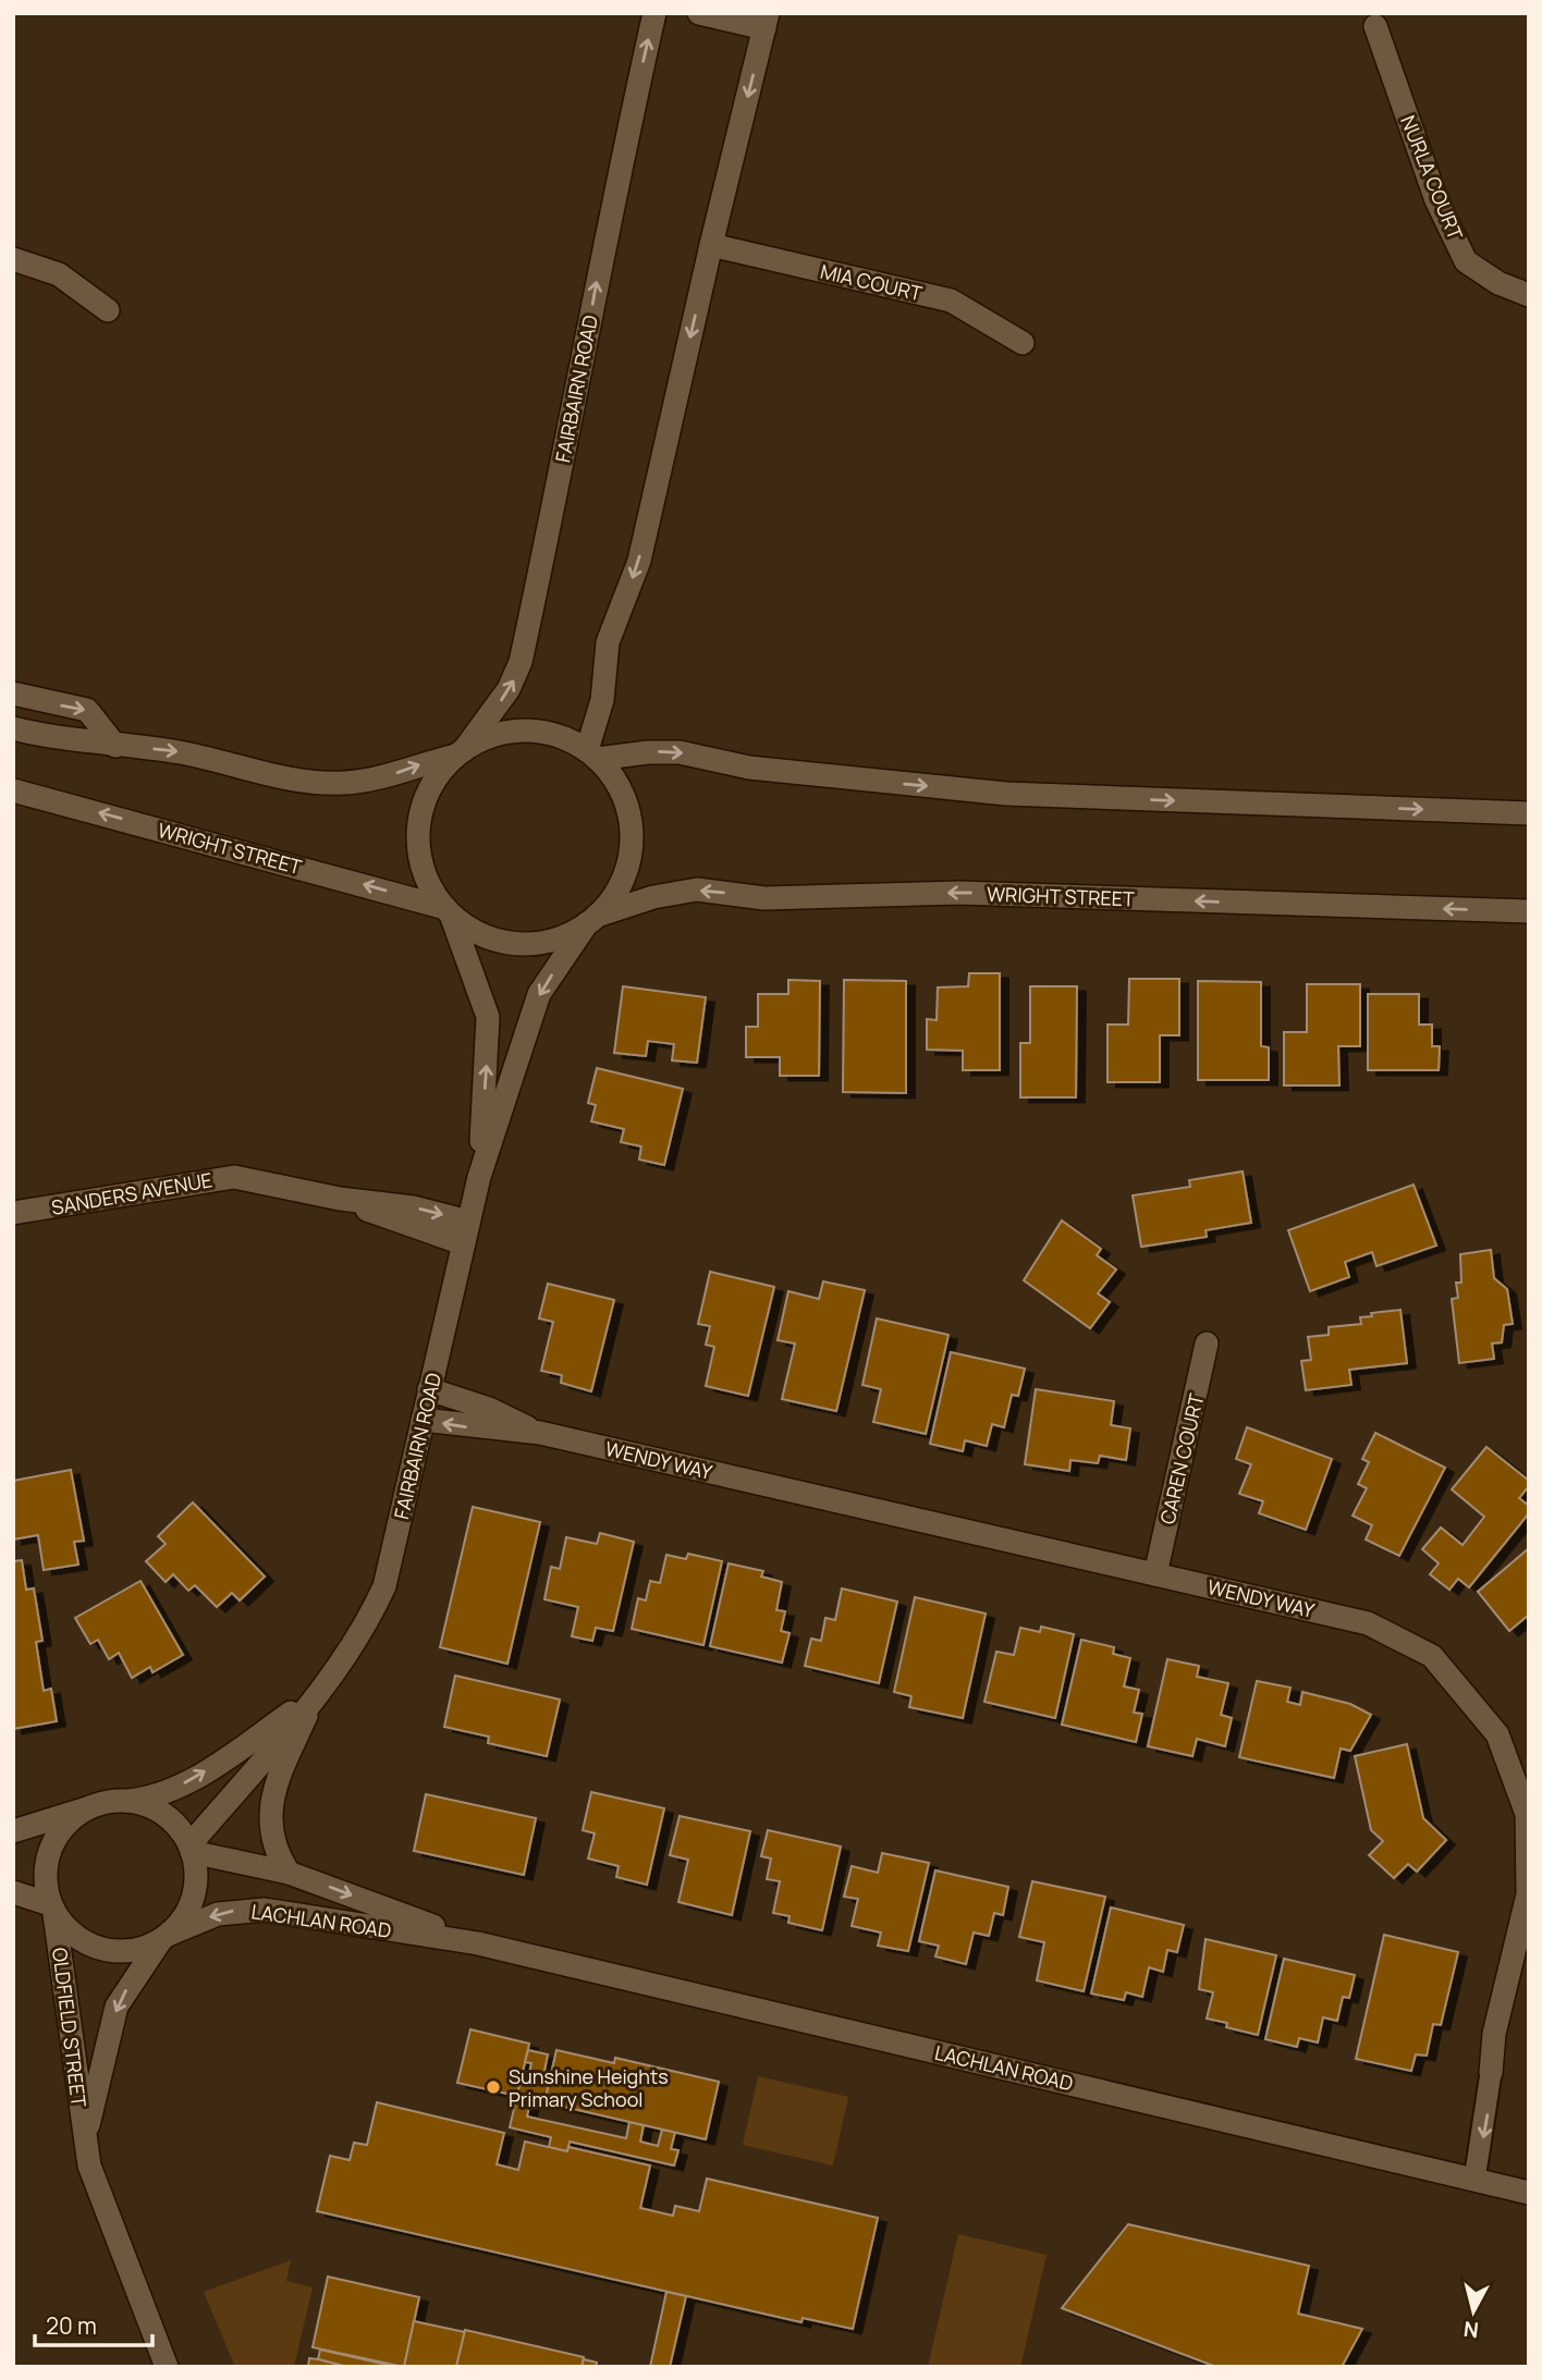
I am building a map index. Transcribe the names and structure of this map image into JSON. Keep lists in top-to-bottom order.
{
  "streets": {
    "street": [
      "NURLA COURT",
      "MIA COURT",
      "FAIRBAIRN ROAD",
      "WRIGHT STREET",
      "SANDERS AVENUE",
      "CAREN COURT",
      "WENDY WAY",
      "LACHLAN ROAD",
      "OLDFIELD STREET"
    ]
  },
  "crossings": [
    ["FAIRBAIRN ROAD", "WRIGHT STREET"],
    ["FAIRBAIRN ROAD", "SANDERS AVENUE"],
    ["FAIRBAIRN ROAD", "WENDY WAY"],
    ["FAIRBAIRN ROAD", "LACHLAN ROAD"],
    ["FAIRBAIRN ROAD", "OLDFIELD STREET"],
    ["CAREN COURT", "WENDY WAY"],
    ["WENDY WAY", "LACHLAN ROAD"],
    ["LACHLAN ROAD", "OLDFIELD STREET"]
  ],
  "places": ["Sunshine Heights Primary School"],
  "scale_bar": "20 m",
  "north": "bottom"
}
